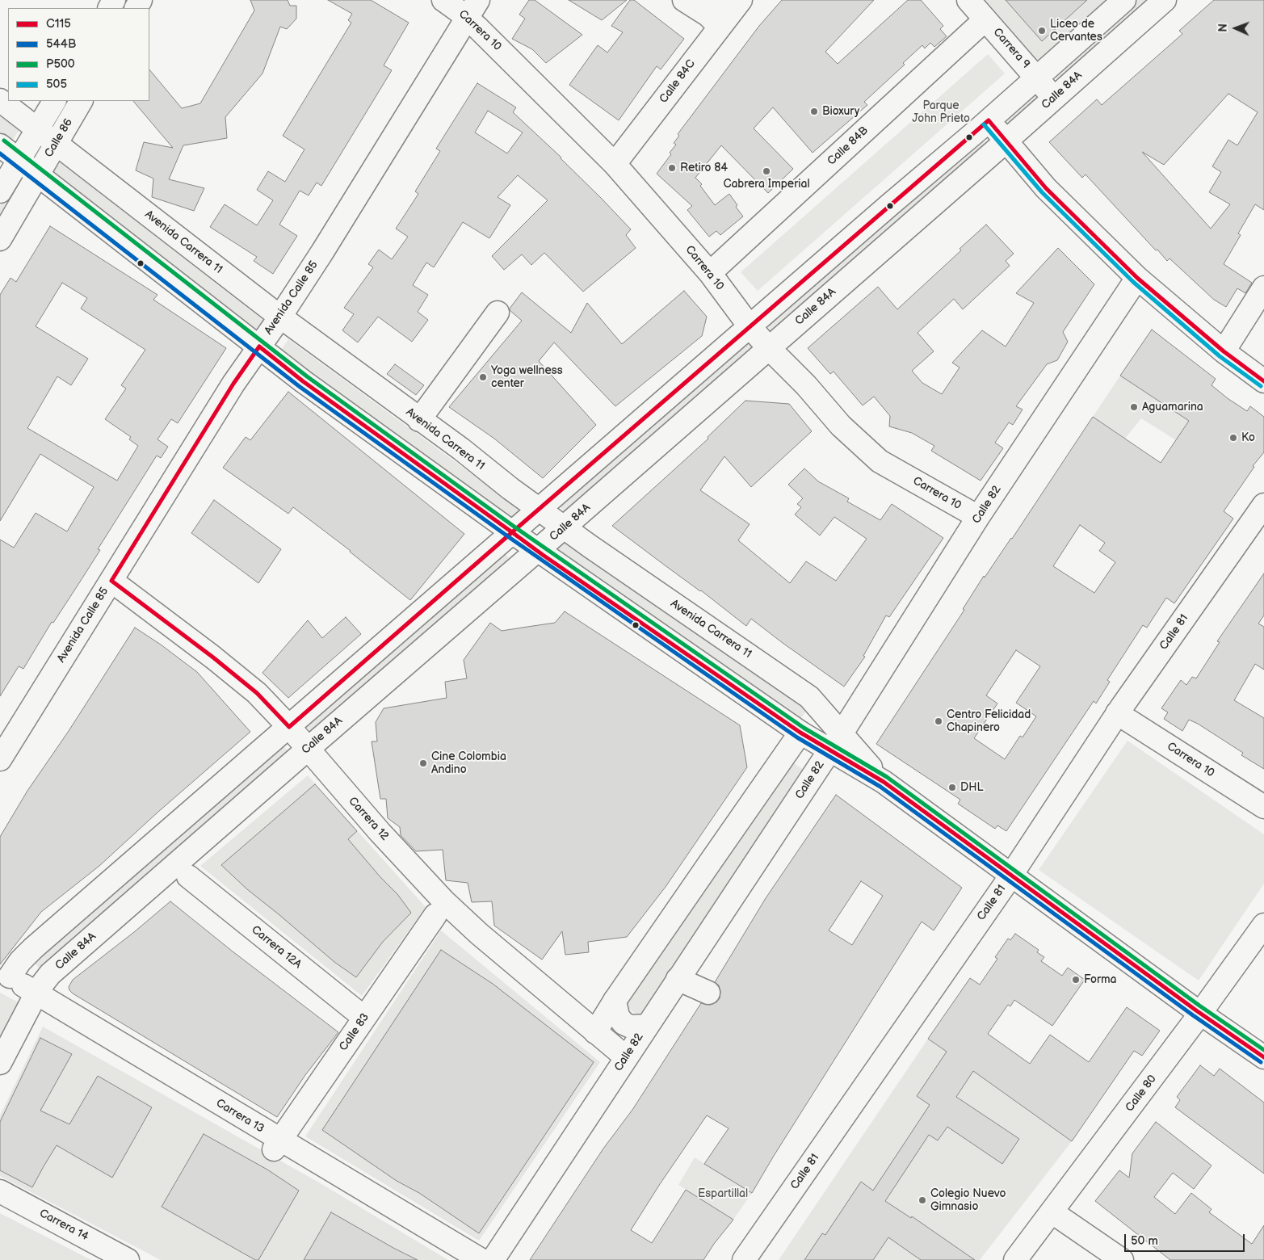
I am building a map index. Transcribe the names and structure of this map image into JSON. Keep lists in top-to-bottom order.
{
  "streets": {
    "street": [
      "Carrera 10",
      "Carrera 9",
      "Calle 84C",
      "Calle 84A",
      "Calle 86",
      "Calle 84B",
      "Avenida Carrera 11",
      "Avenida Calle 85",
      "Calle 82",
      "Calle 81",
      "Carrera 12",
      "Carrera 12A",
      "Calle 83",
      "Calle 80",
      "Carrera 13",
      "Carrera 14"
    ]
  },
  "crossings": [
    ["Carrera 10", "Calle 84C"],
    ["Carrera 10", "Calle 84A"],
    ["Carrera 10", "Calle 84B"],
    ["Carrera 10", "Avenida Calle 85"],
    ["Carrera 10", "Calle 82"],
    ["Carrera 10", "Calle 81"],
    ["Carrera 9", "Calle 84A"],
    ["Carrera 9", "Calle 84B"],
    ["Calle 84A", "Avenida Carrera 11"],
    ["Calle 84A", "Carrera 12"],
    ["Calle 84A", "Carrera 13"],
    ["Calle 86", "Avenida Carrera 11"],
    ["Avenida Carrera 11", "Avenida Calle 85"],
    ["Avenida Carrera 11", "Calle 82"],
    ["Avenida Carrera 11", "Calle 81"],
    ["Avenida Carrera 11", "Calle 80"],
    ["Avenida Calle 85", "Carrera 12"],
    ["Calle 82", "Carrera 12"],
    ["Carrera 12A", "Calle 83"],
    ["Calle 83", "Carrera 13"]
  ],
  "parks": ["Parque John Prieto", "Espartillal"],
  "places": [
    "Liceo de Cervantes",
    "Bioxury",
    "Retiro 84",
    "Cabrera Imperial",
    "Yoga wellness center",
    "Aguamarina",
    "Ko",
    "Centro Felicidad Chapinero",
    "Cine Colombia Andino",
    "DHL",
    "Forma",
    "Colegio Nuevo Gimnasio"
  ],
  "lines": [
    "transit line C115",
    "transit line 505",
    "transit line P500",
    "transit line 544B"
  ],
  "legend": [
    "C115",
    "544B",
    "P500",
    "505"
  ],
  "scale_bar": "50 m",
  "north": "left"
}
